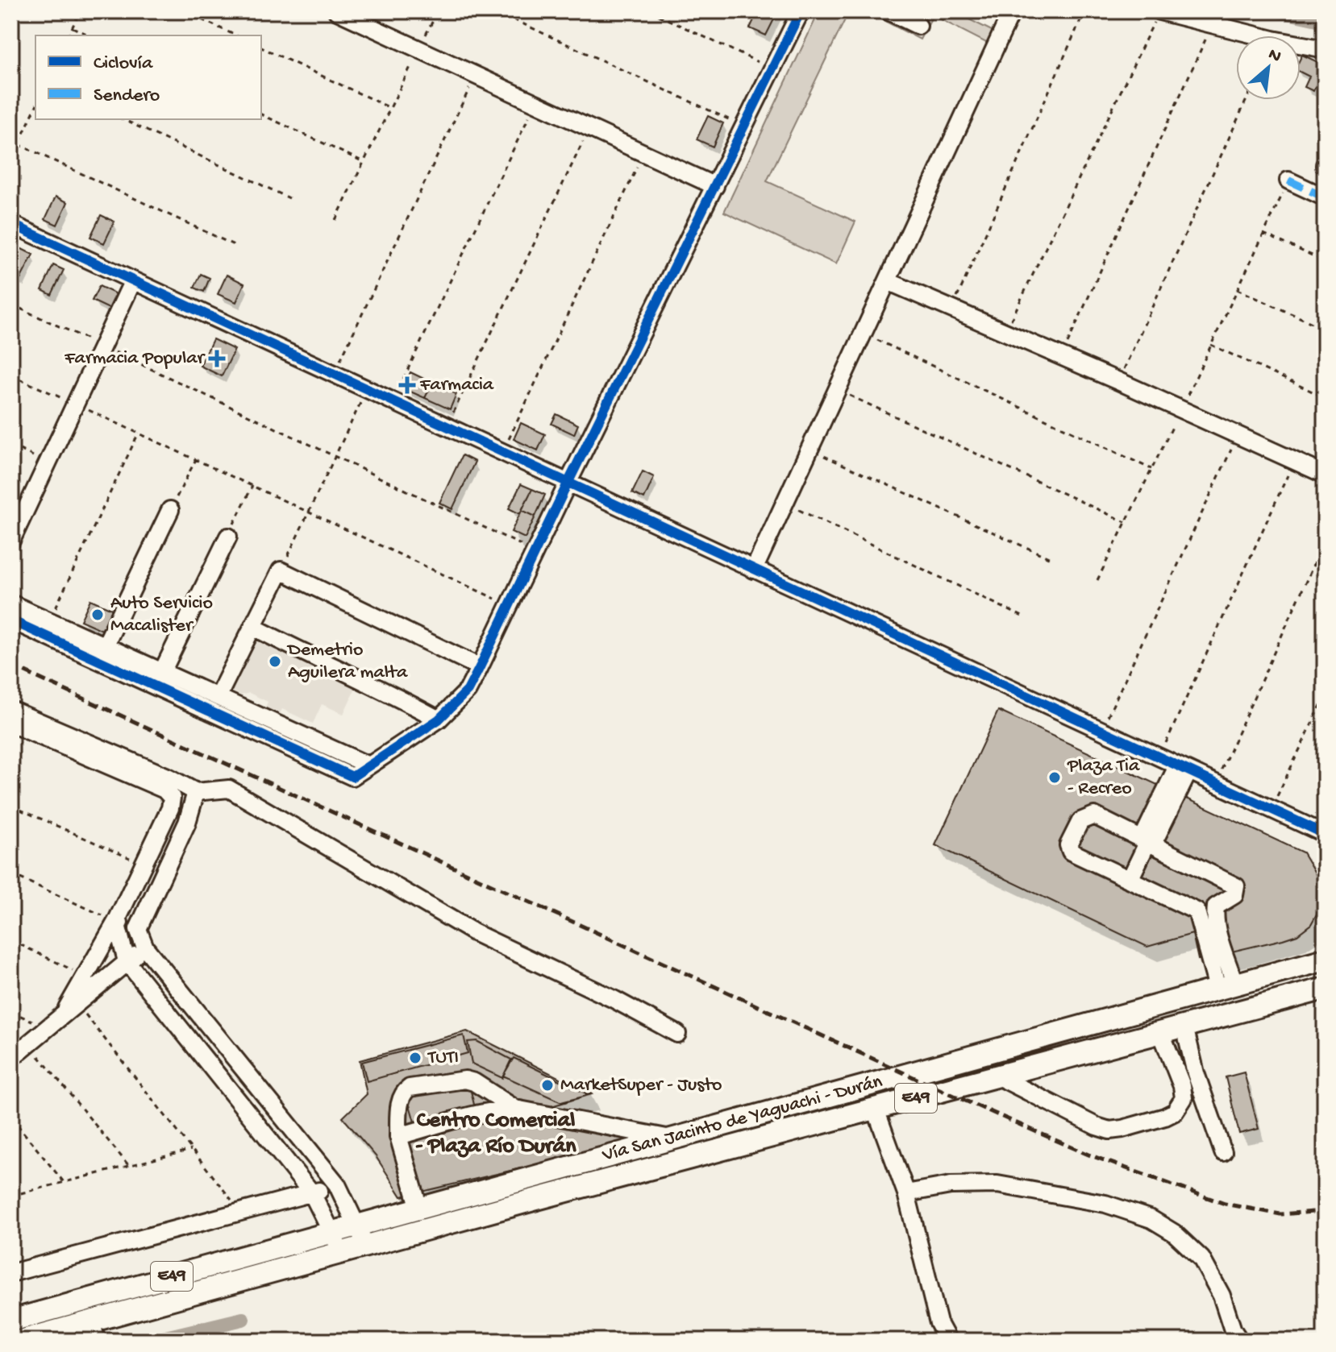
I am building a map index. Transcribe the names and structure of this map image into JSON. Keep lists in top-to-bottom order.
{
  "streets": {
    "main road": ["E49", "Vía San Jacinto de Yaguachi - Durán"]
  },
  "districts": ["Centro Comercial - Plaza Río Durán"],
  "places": {
    "health": ["Farmacia Popular", "Farmacia"],
    "other": [
      "Auto Servicio Macalister",
      "Demetrio Aguilera malta",
      "Plaza Tia - Recreo",
      "TUTI",
      "MarketSuper - Justo"
    ]
  },
  "legend": ["Ciclovía", "Sendero"],
  "north": "top right"
}
